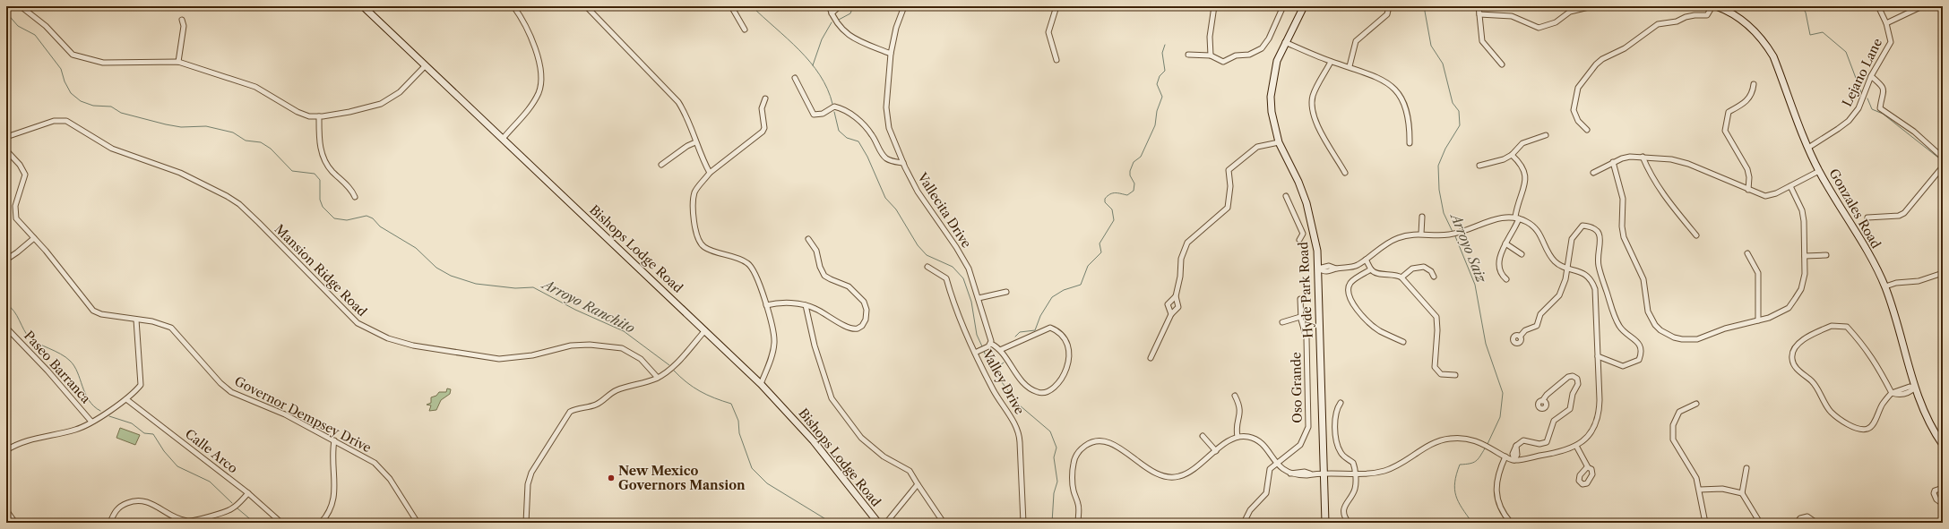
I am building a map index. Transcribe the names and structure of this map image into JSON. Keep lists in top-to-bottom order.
{
  "streets": {
    "street": [
      "Lejano Lane",
      "Gonzales Road",
      "Vallecita Drive",
      "Bishops Lodge Road",
      "Mansion Ridge Road",
      "Hyde Park Road",
      "Paseo Barranca",
      "Valley Drive",
      "Oso Grande",
      "Governor Dempsey Drive",
      "Calle Arco"
    ]
  },
  "crossings": [
    ["Lejano Lane", "Gonzales Road"]
  ],
  "water": ["Arroyo Saiz", "Arroyo Ranchito"],
  "places": ["New Mexico Governors Mansion"]
}
